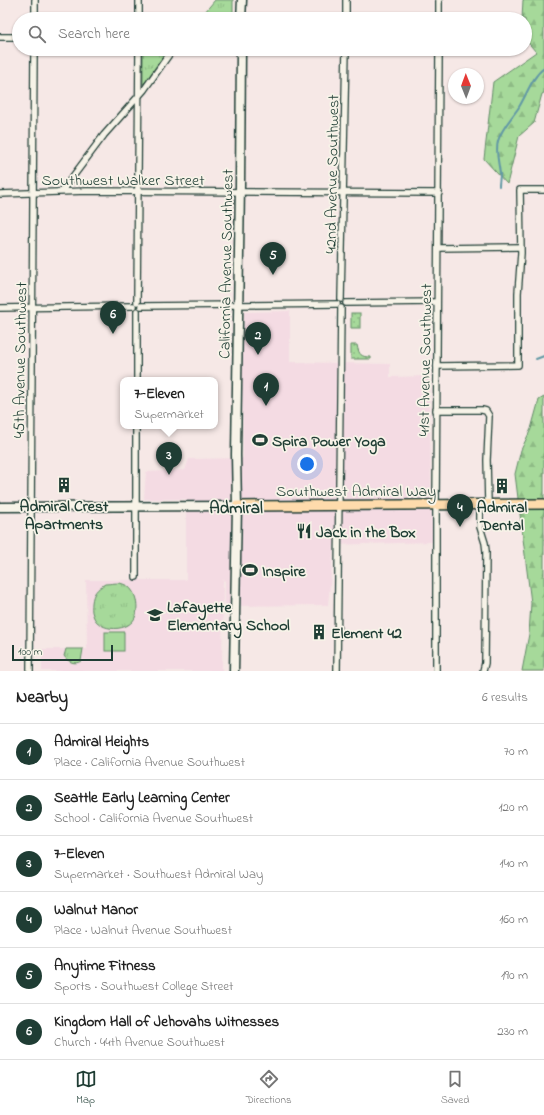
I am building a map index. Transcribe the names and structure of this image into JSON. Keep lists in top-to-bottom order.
{
  "streets": {
    "main road": ["California Avenue Southwest", "Southwest Admiral Way"],
    "street": [
      "42nd Avenue Southwest",
      "Southwest Walker Street",
      "45th Avenue Southwest",
      "41st Avenue Southwest"
    ]
  },
  "crossings": [
    ["42nd Avenue Southwest", "Southwest Walker Street"],
    ["Southwest Walker Street", "California Avenue Southwest"],
    ["Southwest Walker Street", "45th Avenue Southwest"],
    ["Southwest Walker Street", "41st Avenue Southwest"],
    ["California Avenue Southwest", "Southwest Admiral Way"],
    ["45th Avenue Southwest", "Southwest Admiral Way"],
    ["41st Avenue Southwest", "Southwest Admiral Way"]
  ],
  "districts": ["Admiral"],
  "places": {
    "sports": ["Spira Power Yoga", "Inspire"],
    "building": ["Admiral Crest Apartments", "Admiral Dental", "Element 42"],
    "restaurant": ["Jack in the Box"],
    "school or university": ["Lafayette Elementary School"]
  },
  "scale_bar": "100 m",
  "north": "top",
  "page": {
    "search": "Search here",
    "pins": [
      "5",
      "6",
      "2",
      "1",
      "3",
      "4"
    ],
    "popup": ["7-Eleven", "Supermarket"],
    "scale": "100 m",
    "heading": ["Nearby", "6 results"],
    "list": [
      {
        "mark": "1",
        "name": "Admiral Heights",
        "note": "Place · California Avenue Southwest",
        "value": "70 m"
      },
      {
        "mark": "2",
        "name": "Seattle Early Learning Center",
        "note": "School · California Avenue Southwest",
        "value": "120 m"
      },
      {
        "mark": "3",
        "name": "7-Eleven",
        "note": "Supermarket · Southwest Admiral Way",
        "value": "140 m"
      },
      {
        "mark": "4",
        "name": "Walnut Manor",
        "note": "Place · Walnut Avenue Southwest",
        "value": "160 m"
      },
      {
        "mark": "5",
        "name": "Anytime Fitness",
        "note": "Sports · Southwest College Street",
        "value": "190 m"
      },
      {
        "mark": "6",
        "name": "Kingdom Hall of Jehovahs Witnesses",
        "note": "Church · 44th Avenue Southwest",
        "value": "230 m"
      }
    ],
    "nav": ["Map", "Directions", "Saved"]
  }
}
